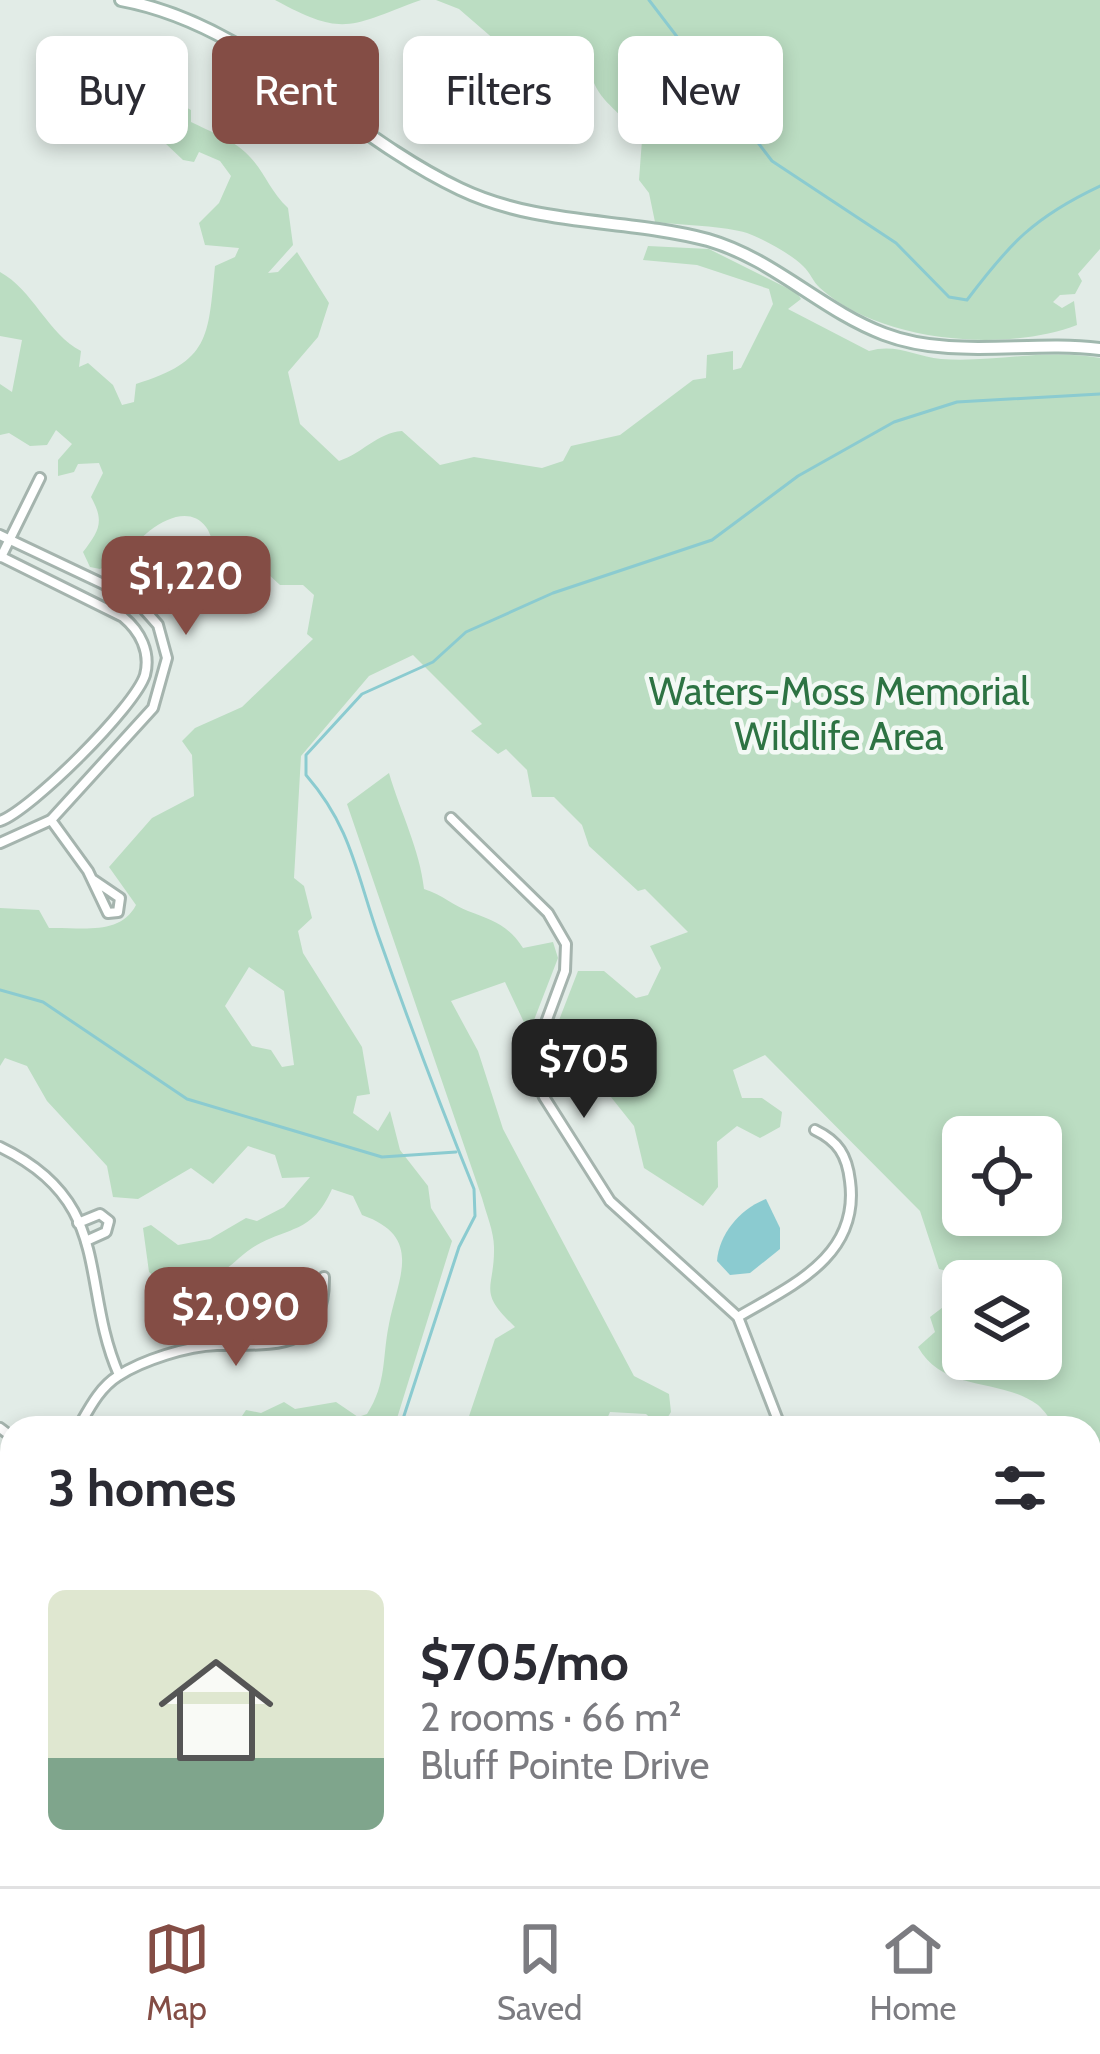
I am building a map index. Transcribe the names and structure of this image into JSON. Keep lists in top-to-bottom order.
{
  "parks": ["Waters-Moss Memorial Wildlife Area"],
  "page": {
    "chip": [
      "Buy",
      "Rent",
      "Filters",
      "New"
    ],
    "price": ["$1,220", "$705", "$2,090"],
    "heading": "3 homes",
    "list": [
      {
        "name": "$705/mo",
        "note": "2 rooms · 66 m² · Bluff Pointe Drive"
      }
    ],
    "tabs": ["Map", "Saved", "Home"]
  }
}
